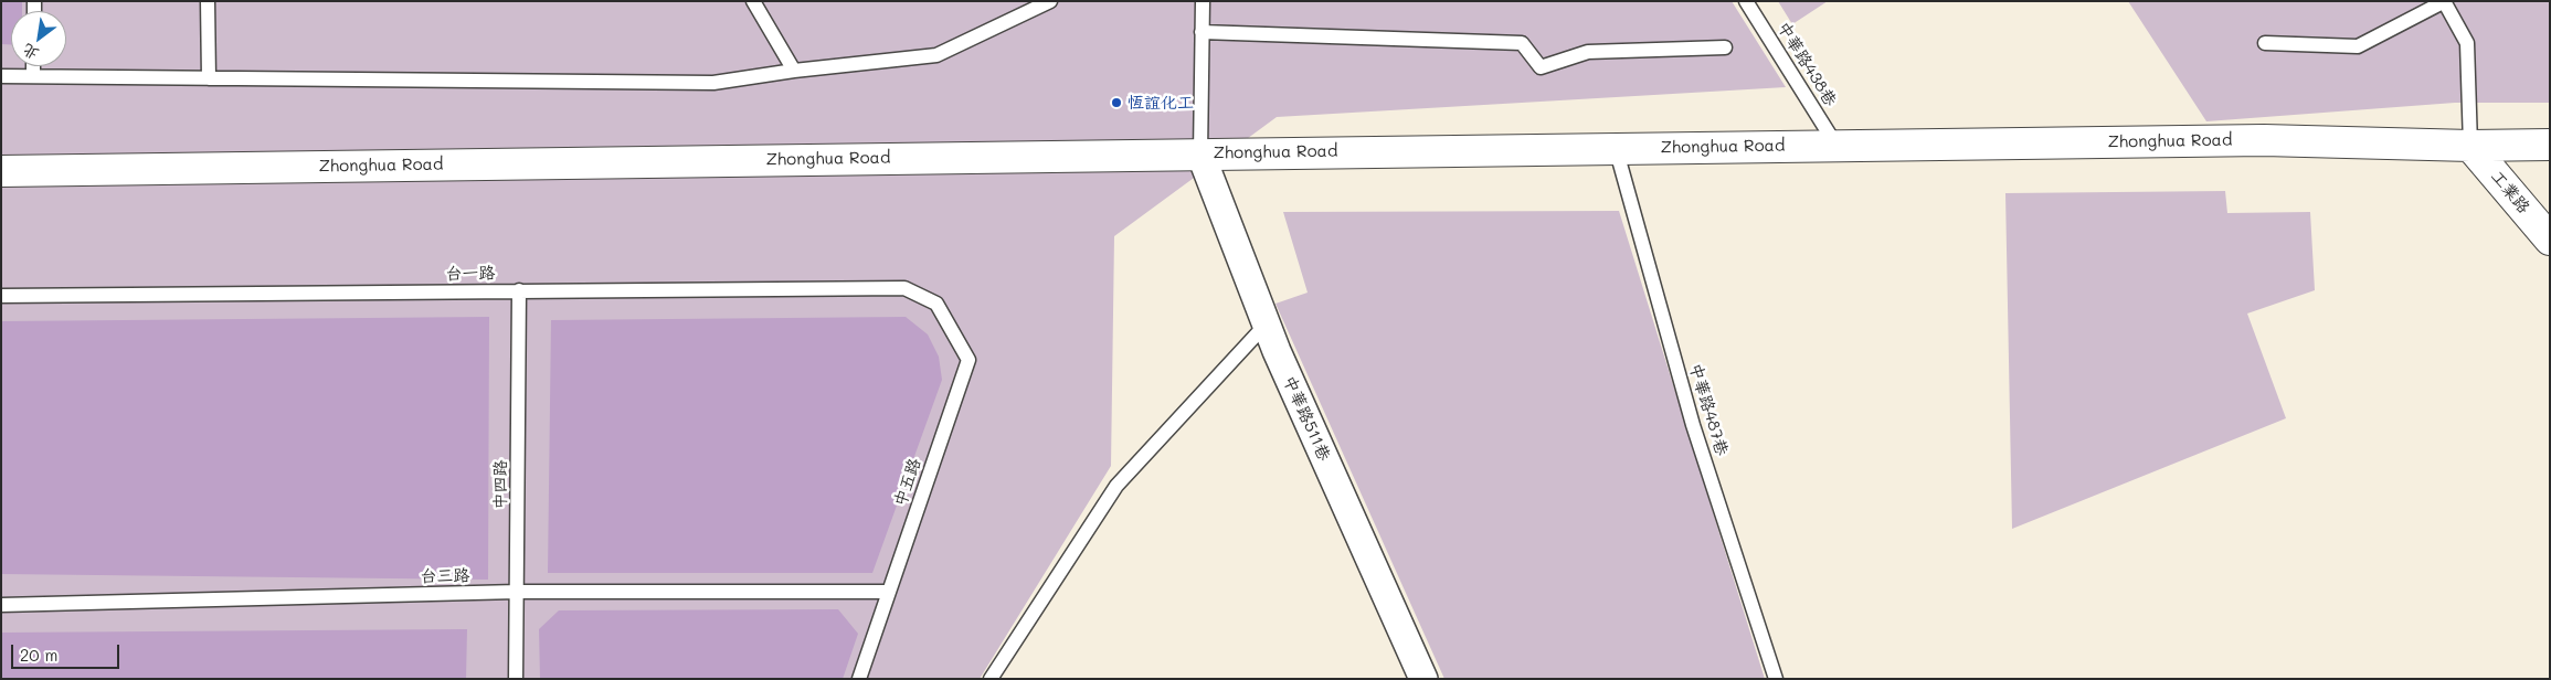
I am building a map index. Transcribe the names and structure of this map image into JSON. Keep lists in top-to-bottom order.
{
  "streets": {
    "street": ["Zhonghua Road", "工業路", "中華路511巷"],
    "lane": [
      "中華路438巷",
      "台一路",
      "中華路487巷",
      "中五路",
      "中四路",
      "台三路"
    ]
  },
  "crossings": [
    ["中華路438巷", "Zhonghua Road"],
    ["Zhonghua Road", "工業路"],
    ["Zhonghua Road", "中華路487巷"],
    ["Zhonghua Road", "中華路511巷"],
    ["台一路", "中五路"],
    ["台一路", "中四路"],
    ["中五路", "台三路"],
    ["中四路", "台三路"]
  ],
  "places": ["恆誼化工"],
  "scale_bar": "20 m",
  "north": "bottom left"
}
